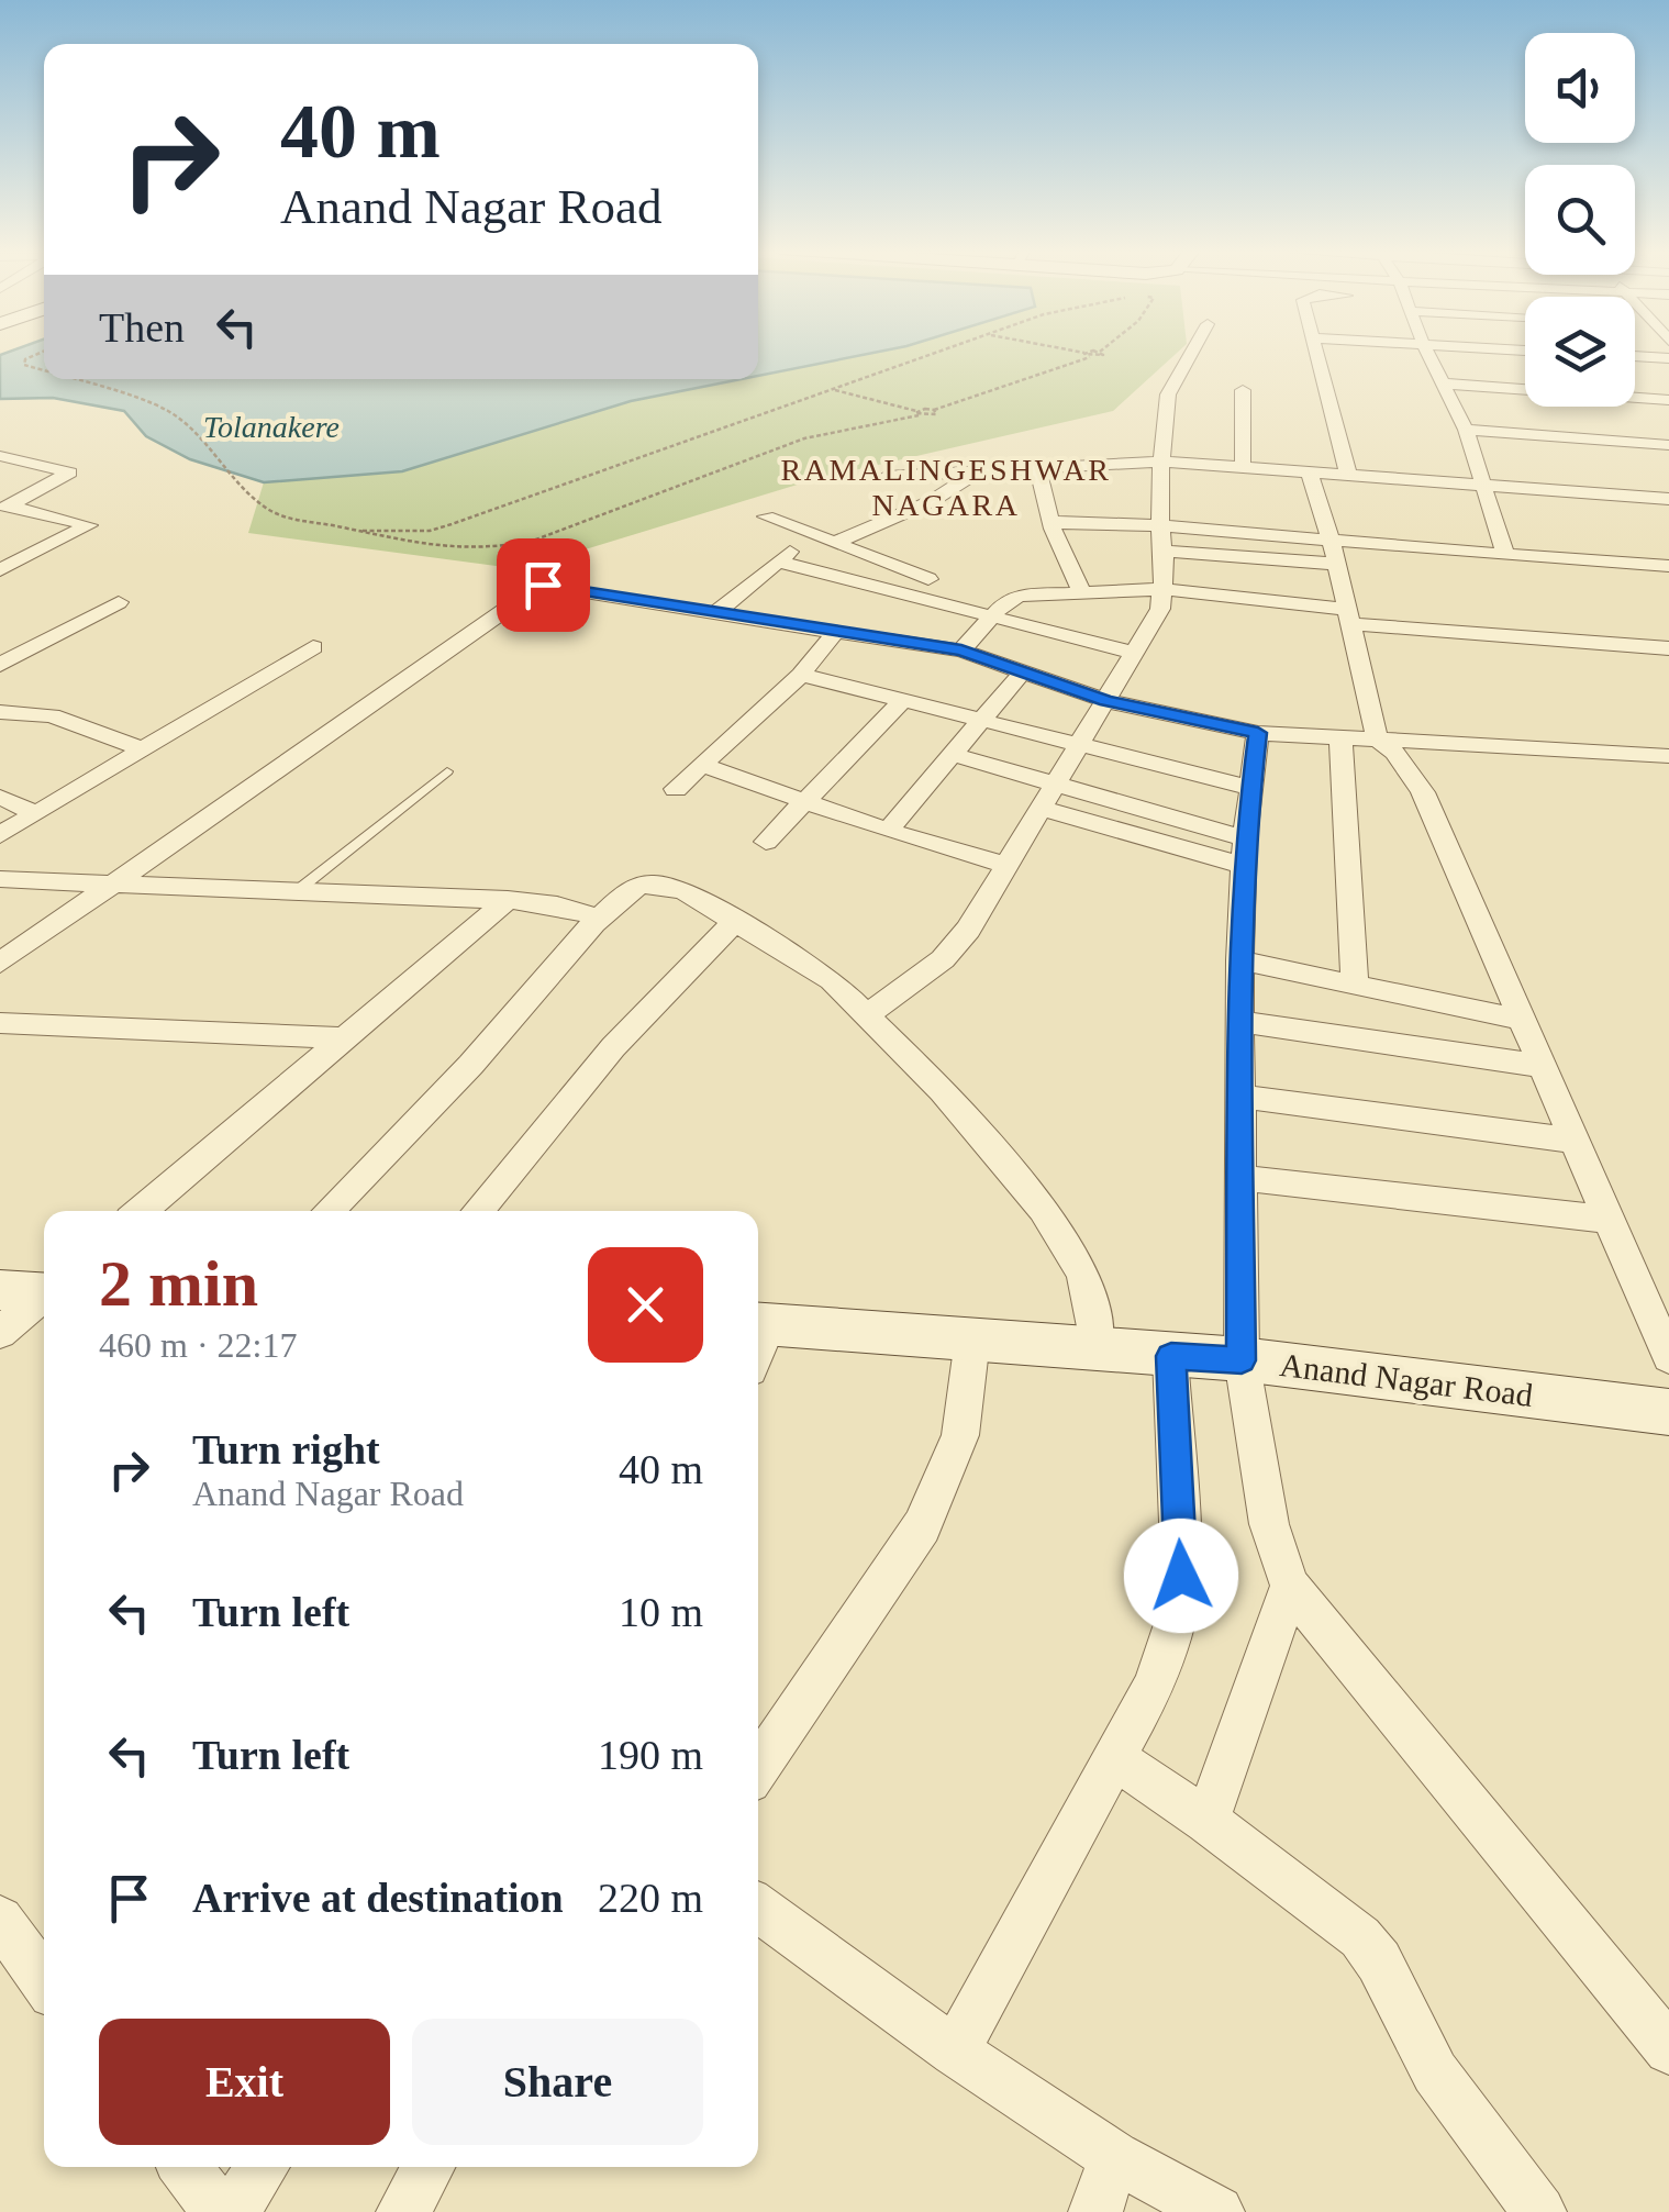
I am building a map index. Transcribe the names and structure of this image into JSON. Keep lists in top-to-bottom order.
{
  "streets": {
    "street": ["Anand Nagar Road"]
  },
  "districts": ["RAMALINGESHWAR NAGARA"],
  "water": ["Tolanakere"],
  "page": {
    "turn": ["40 m", "Anand Nagar Road"],
    "then": "Then",
    "heading": ["2 min", "460 m · 22:17"],
    "list": [
      {
        "name": "Turn right",
        "note": "Anand Nagar Road",
        "value": "40 m"
      },
      {
        "name": "Turn left",
        "value": "10 m"
      },
      {
        "name": "Turn left",
        "value": "190 m"
      },
      {
        "name": "Arrive at destination",
        "value": "220 m"
      }
    ],
    "buttons": ["Exit", "Share"]
  }
}
